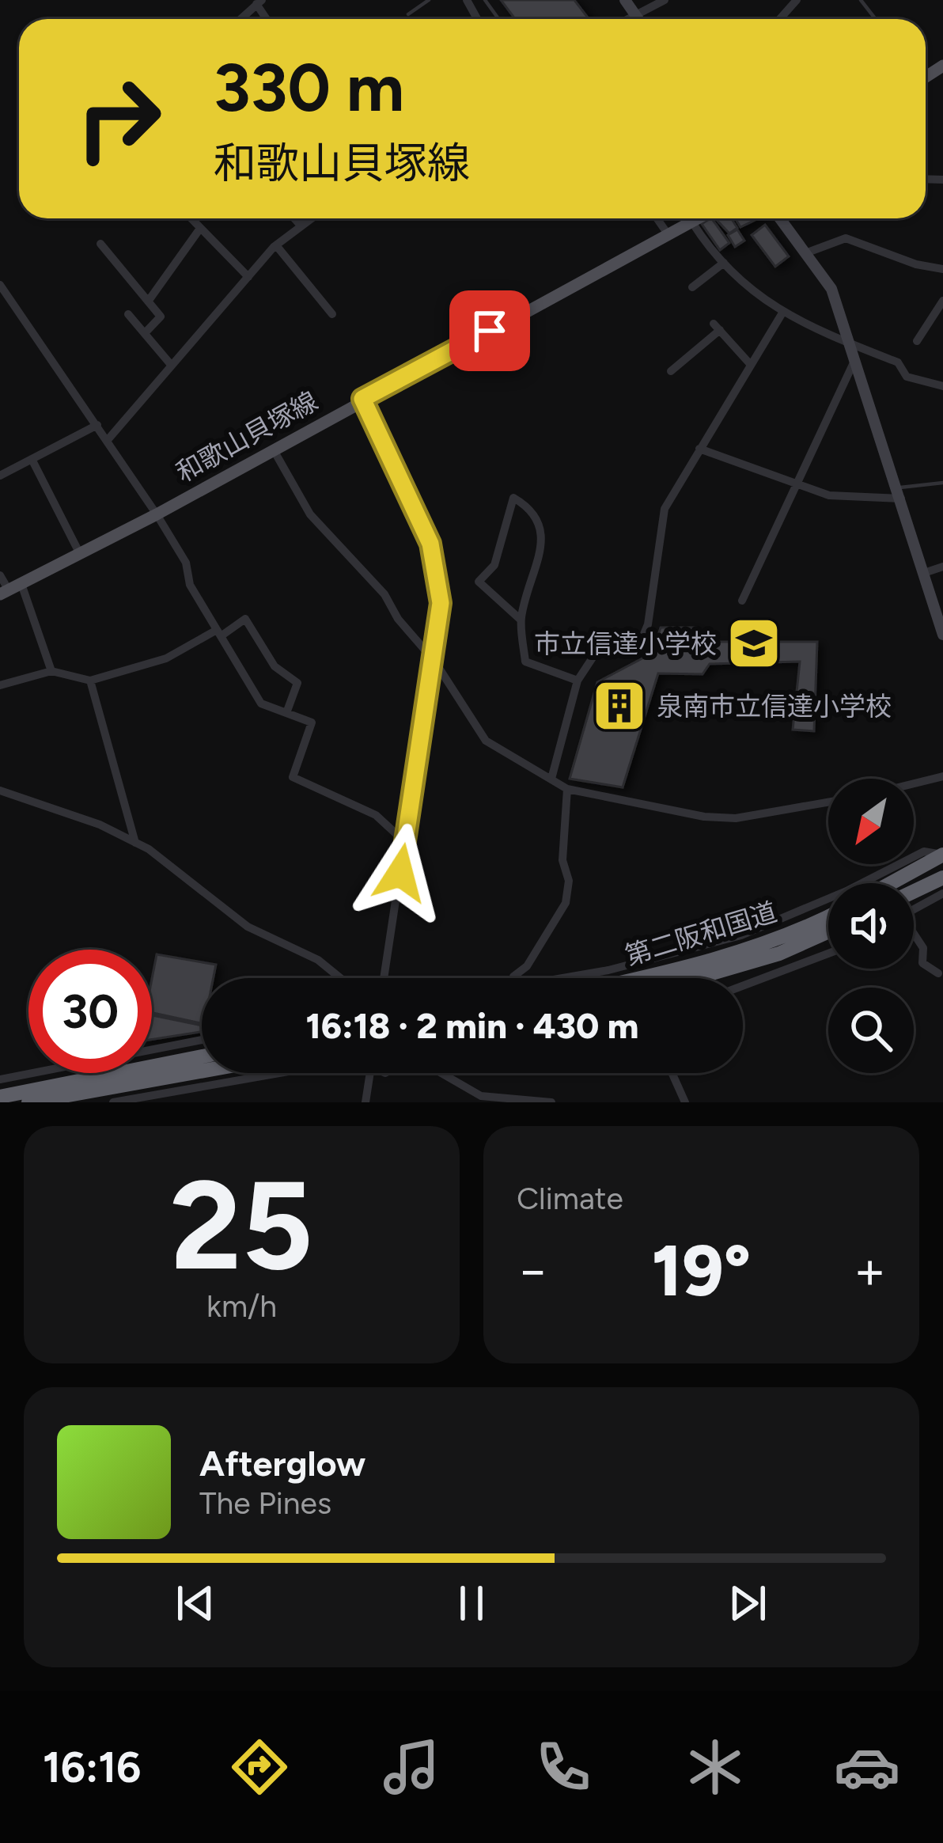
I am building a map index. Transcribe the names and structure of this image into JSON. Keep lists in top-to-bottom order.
{
  "streets": {
    "highway": ["第二阪和国道"],
    "main road": ["和歌山貝塚線"]
  },
  "places": {
    "school or university": ["市立信達小学校"],
    "building": ["泉南市立信達小学校"]
  },
  "north": "bottom left",
  "page": {
    "turn": ["330 m", "和歌山貝塚線"],
    "limit": "30",
    "trip": "16:18 · 2 min · 430 m",
    "tile": [
      ["25", "km/h"],
      "Climate"
    ],
    "heat": ["−", "19°", "+"],
    "song": ["Afterglow", "The Pines"],
    "tabs": "16:16"
  }
}
